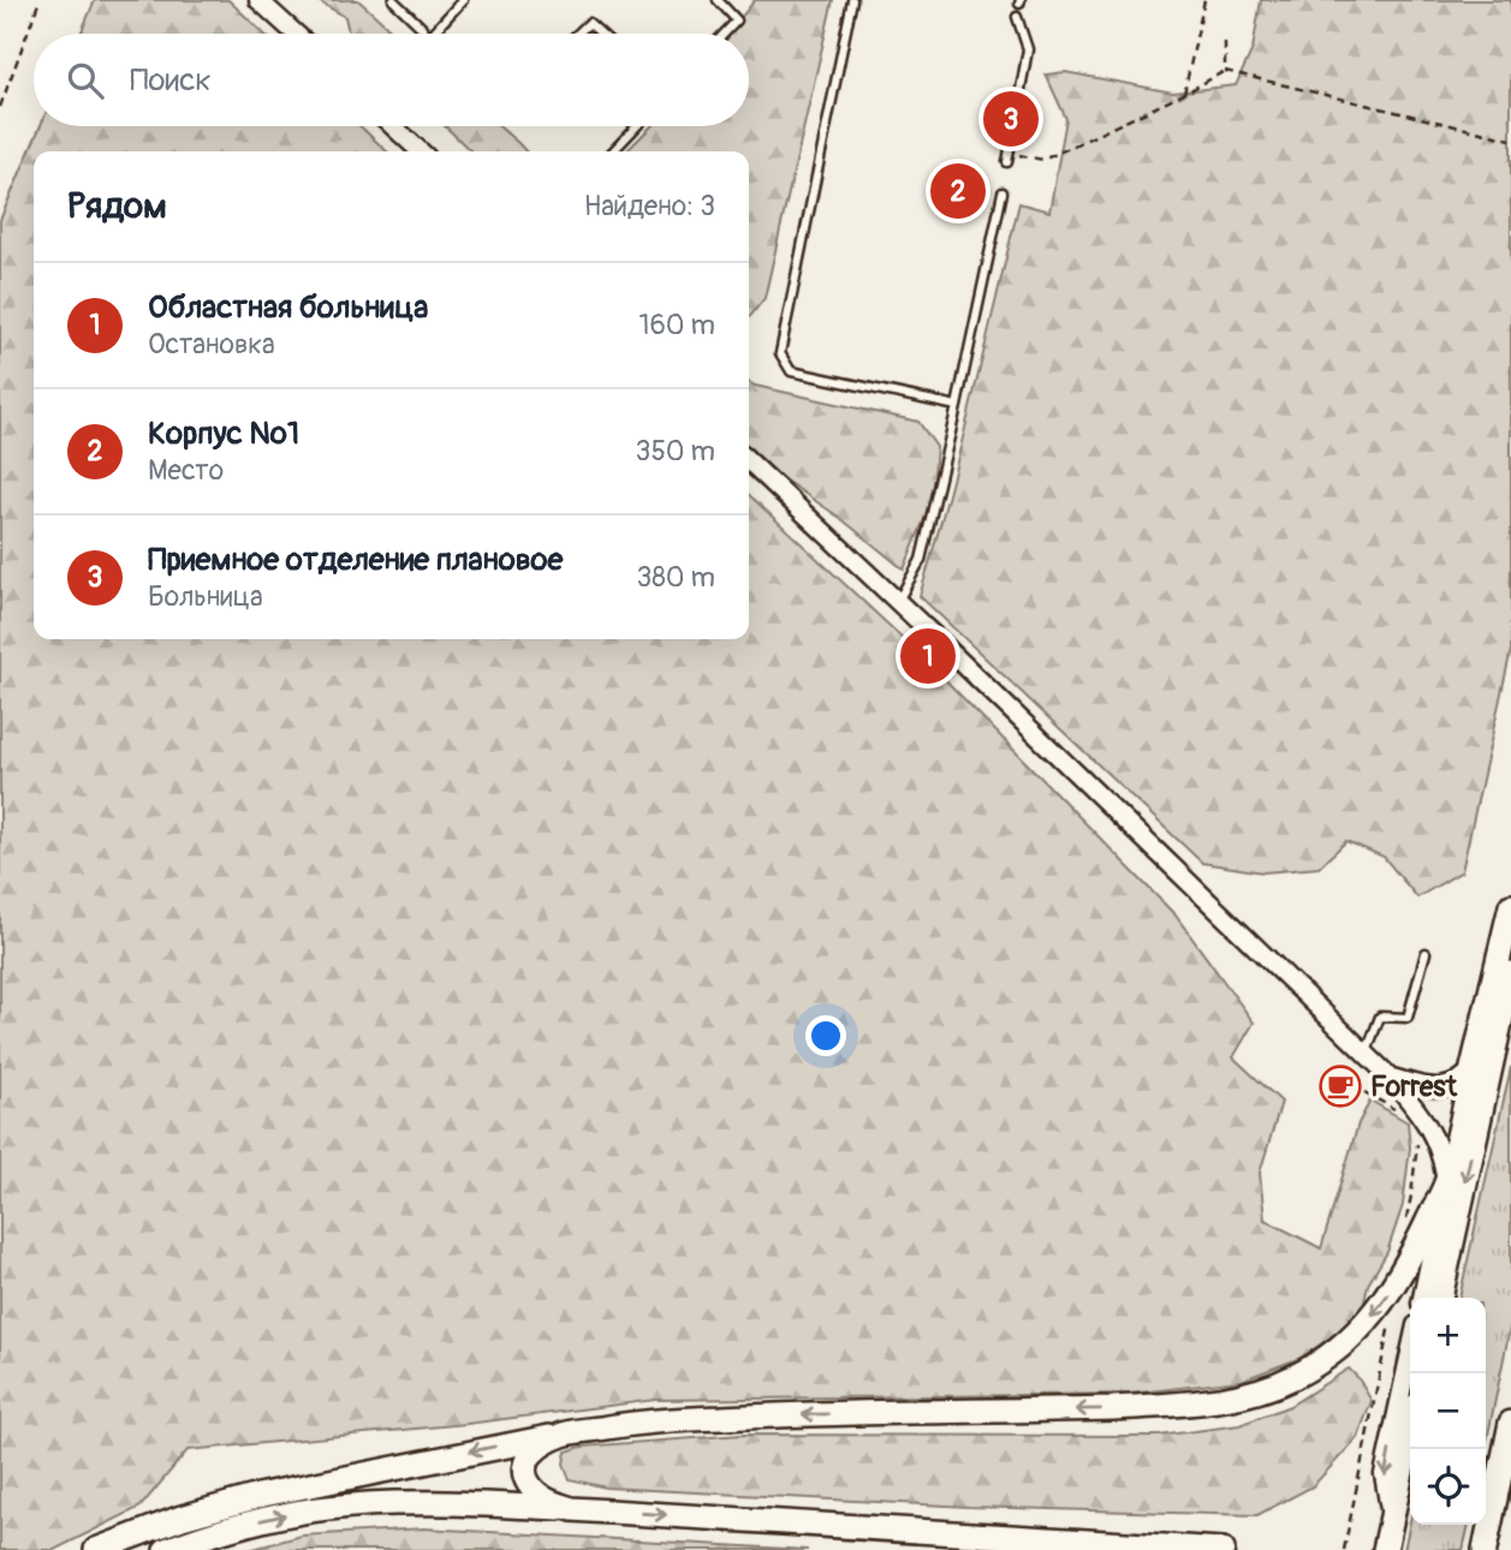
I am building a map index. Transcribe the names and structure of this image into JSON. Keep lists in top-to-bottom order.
{
  "places": {
    "cafe": ["Forrest"]
  },
  "page": {
    "search": "Поиск",
    "pins": ["3", "2", "1"],
    "heading": ["Рядом", "Найдено: 3"],
    "list": [
      {
        "mark": "1",
        "name": "Областная больница",
        "note": "Остановка",
        "value": "160 m"
      },
      {
        "mark": "2",
        "name": "Корпус №1",
        "note": "Место",
        "value": "350 m"
      },
      {
        "mark": "3",
        "name": "Приемное отделение плановое",
        "note": "Больница",
        "value": "380 m"
      }
    ],
    "map_buttons": ["+", "−"]
  }
}
